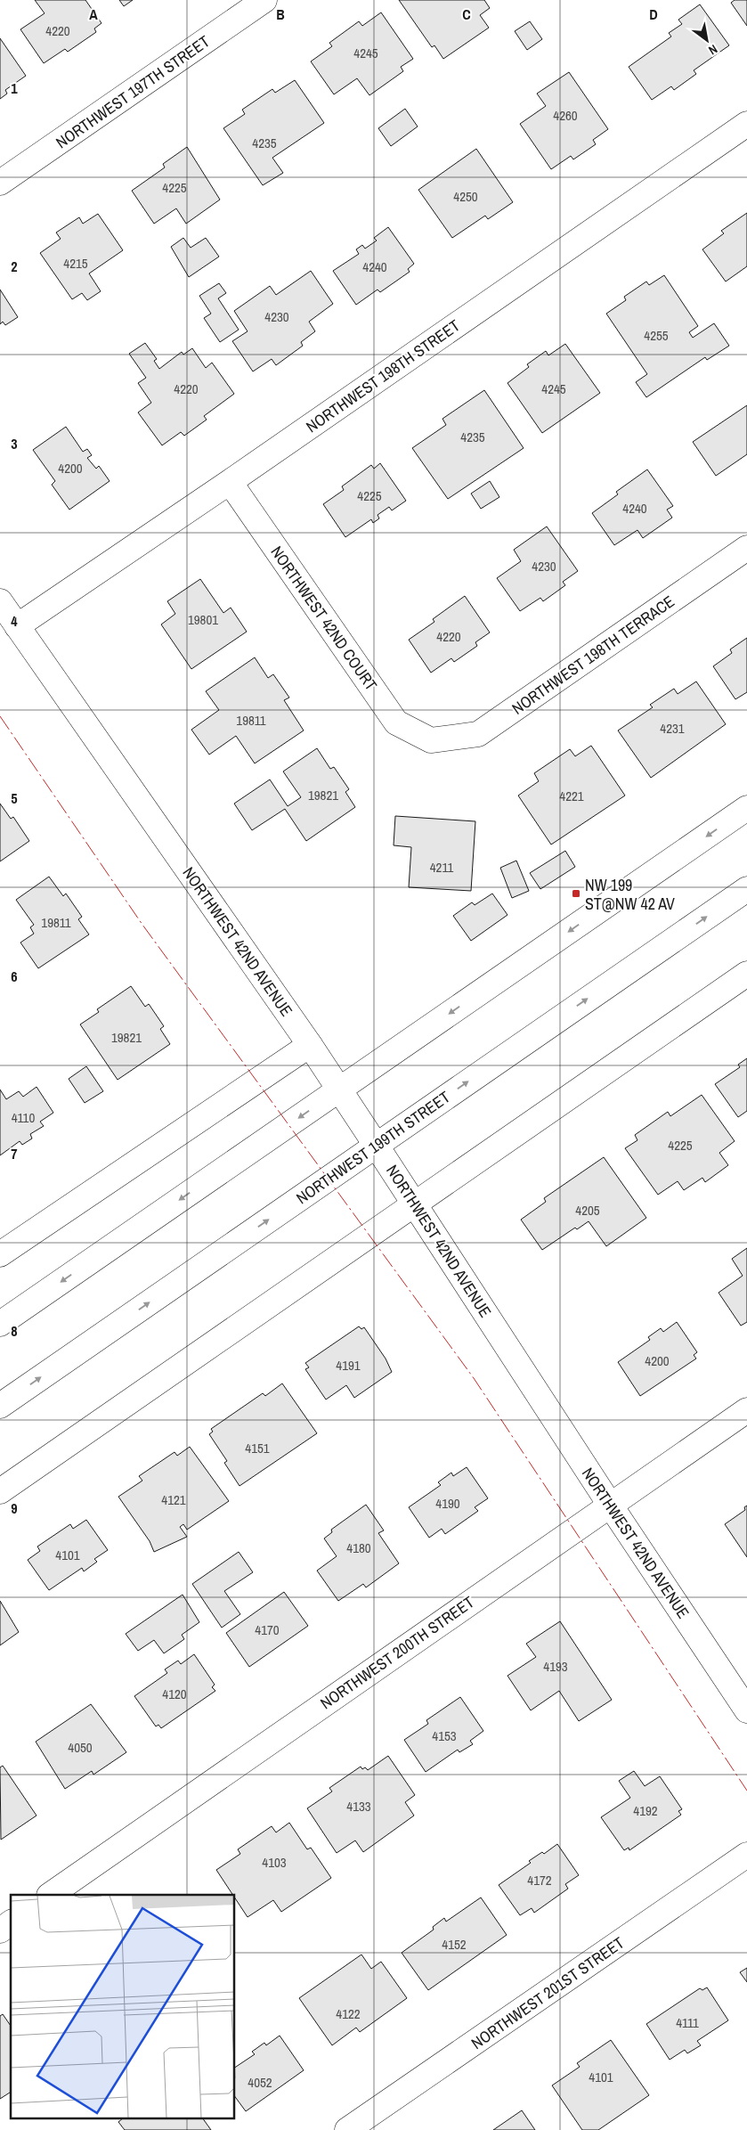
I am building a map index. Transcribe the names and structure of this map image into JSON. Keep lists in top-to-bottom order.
{
  "streets": {
    "street": [
      "NORTHWEST 197TH STREET",
      "NORTHWEST 198TH STREET",
      "NORTHWEST 42ND COURT",
      "NORTHWEST 198TH TERRACE",
      "NORTHWEST 42ND AVENUE",
      "NORTHWEST 199TH STREET",
      "NORTHWEST 200TH STREET",
      "NORTHWEST 201ST STREET"
    ]
  },
  "crossings": [
    ["NORTHWEST 198TH STREET", "NORTHWEST 42ND COURT"],
    ["NORTHWEST 198TH STREET", "NORTHWEST 42ND AVENUE"],
    ["NORTHWEST 42ND COURT", "NORTHWEST 198TH TERRACE"],
    ["NORTHWEST 42ND AVENUE", "NORTHWEST 199TH STREET"],
    ["NORTHWEST 42ND AVENUE", "NORTHWEST 200TH STREET"]
  ],
  "places": {
    "transit": ["NW 199 ST@NW 42 AV"]
  },
  "house_numbers": [
    "4220",
    "4245",
    "4260",
    "4235",
    "4225",
    "4250",
    "4215",
    "4240",
    "4230",
    "4255",
    "4220",
    "4245",
    "4235",
    "4200",
    "4225",
    "4240",
    "4230",
    "19801",
    "4220",
    "19811",
    "4231",
    "19821",
    "4221",
    "4211",
    "19811",
    "19821",
    "4110",
    "4225",
    "4205",
    "4200",
    "4191",
    "4151",
    "4121",
    "4190",
    "4180",
    "4101",
    "4170",
    "4193",
    "4120",
    "4153",
    "4050",
    "4133",
    "4192",
    "4103",
    "4172",
    "4152",
    "4122",
    "4111",
    "4101",
    "4052"
  ],
  "north": "bottom right",
  "grid": {
    "columns": [
      "A",
      "B",
      "C",
      "D"
    ],
    "rows": [
      "1",
      "2",
      "3",
      "4",
      "5",
      "6",
      "7",
      "8",
      "9"
    ]
  }
}
